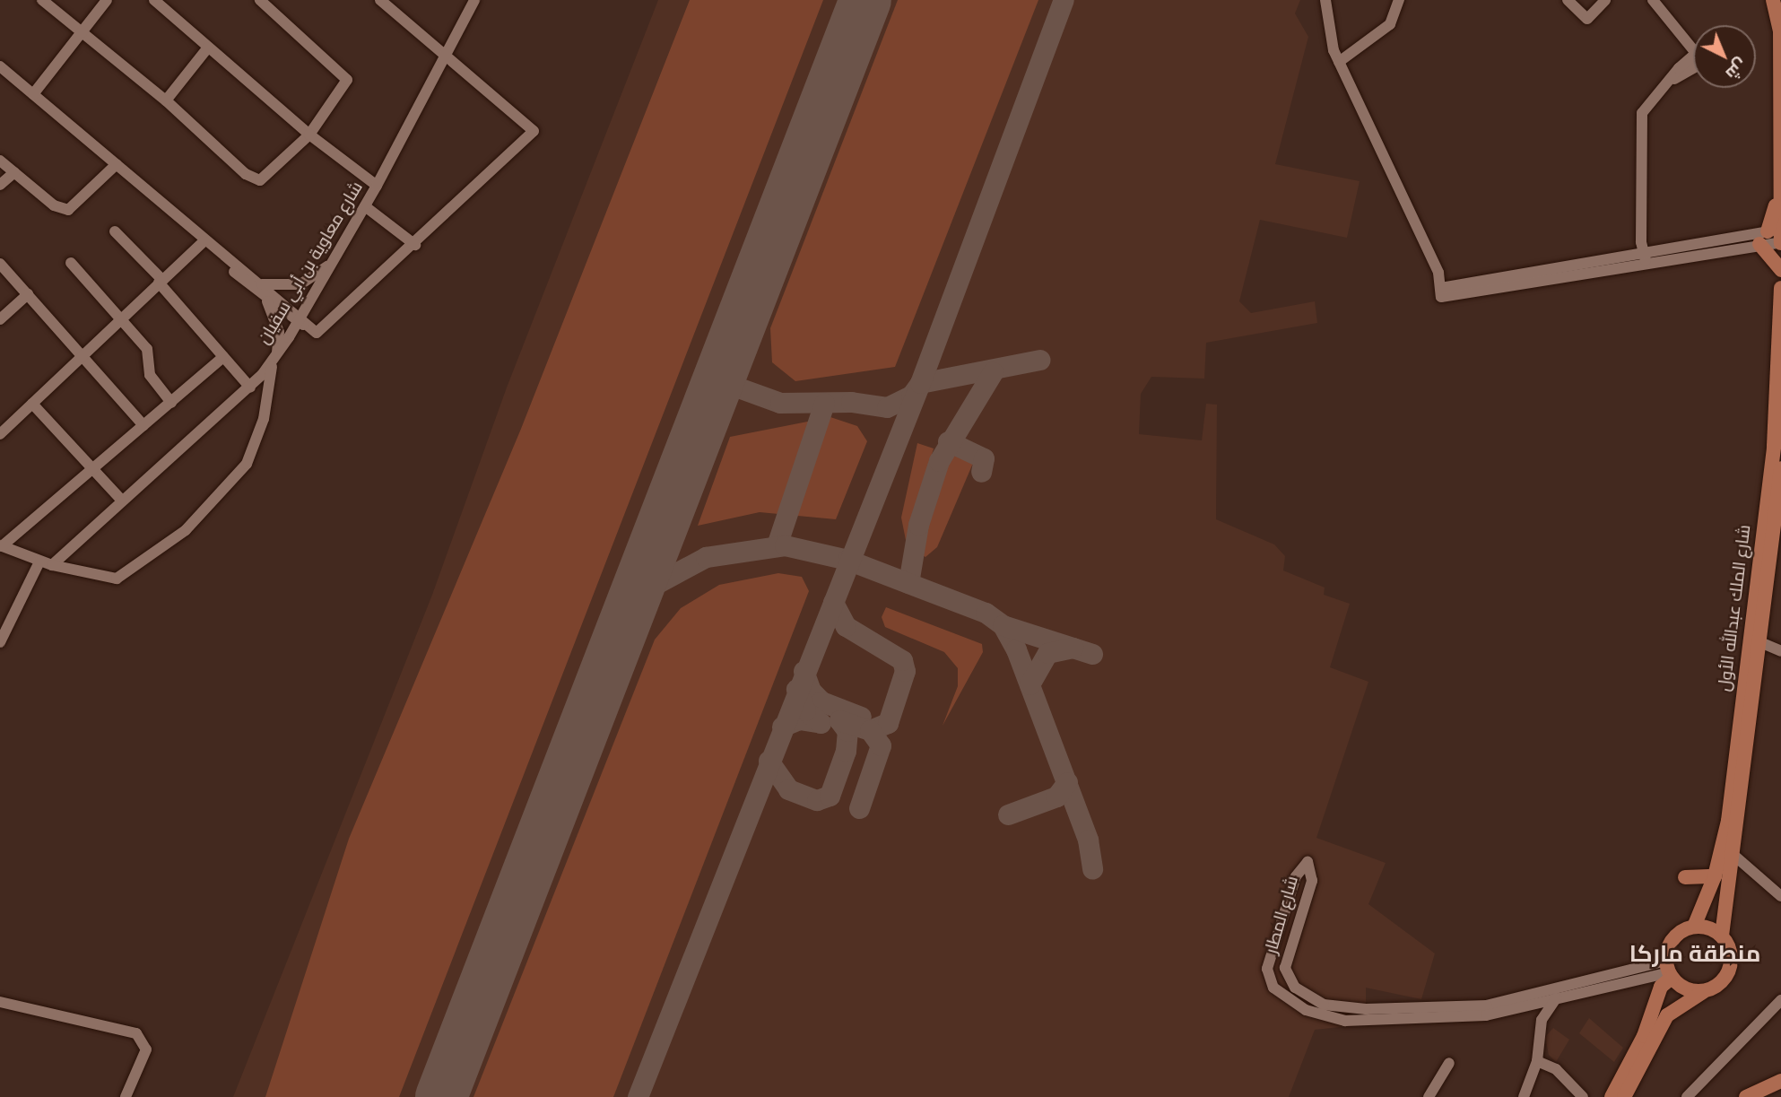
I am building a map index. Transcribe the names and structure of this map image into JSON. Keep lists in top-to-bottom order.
{
  "streets": {
    "main road": ["شارع الملك عبدالله الأول"],
    "street": ["شارع معاوية بن أبي سفيان", "شارع المطار"]
  },
  "crossings": [
    ["شارع الملك عبدالله الأول", "شارع المطار"]
  ],
  "districts": ["منطقة ماركا"],
  "north": "bottom right"
}
